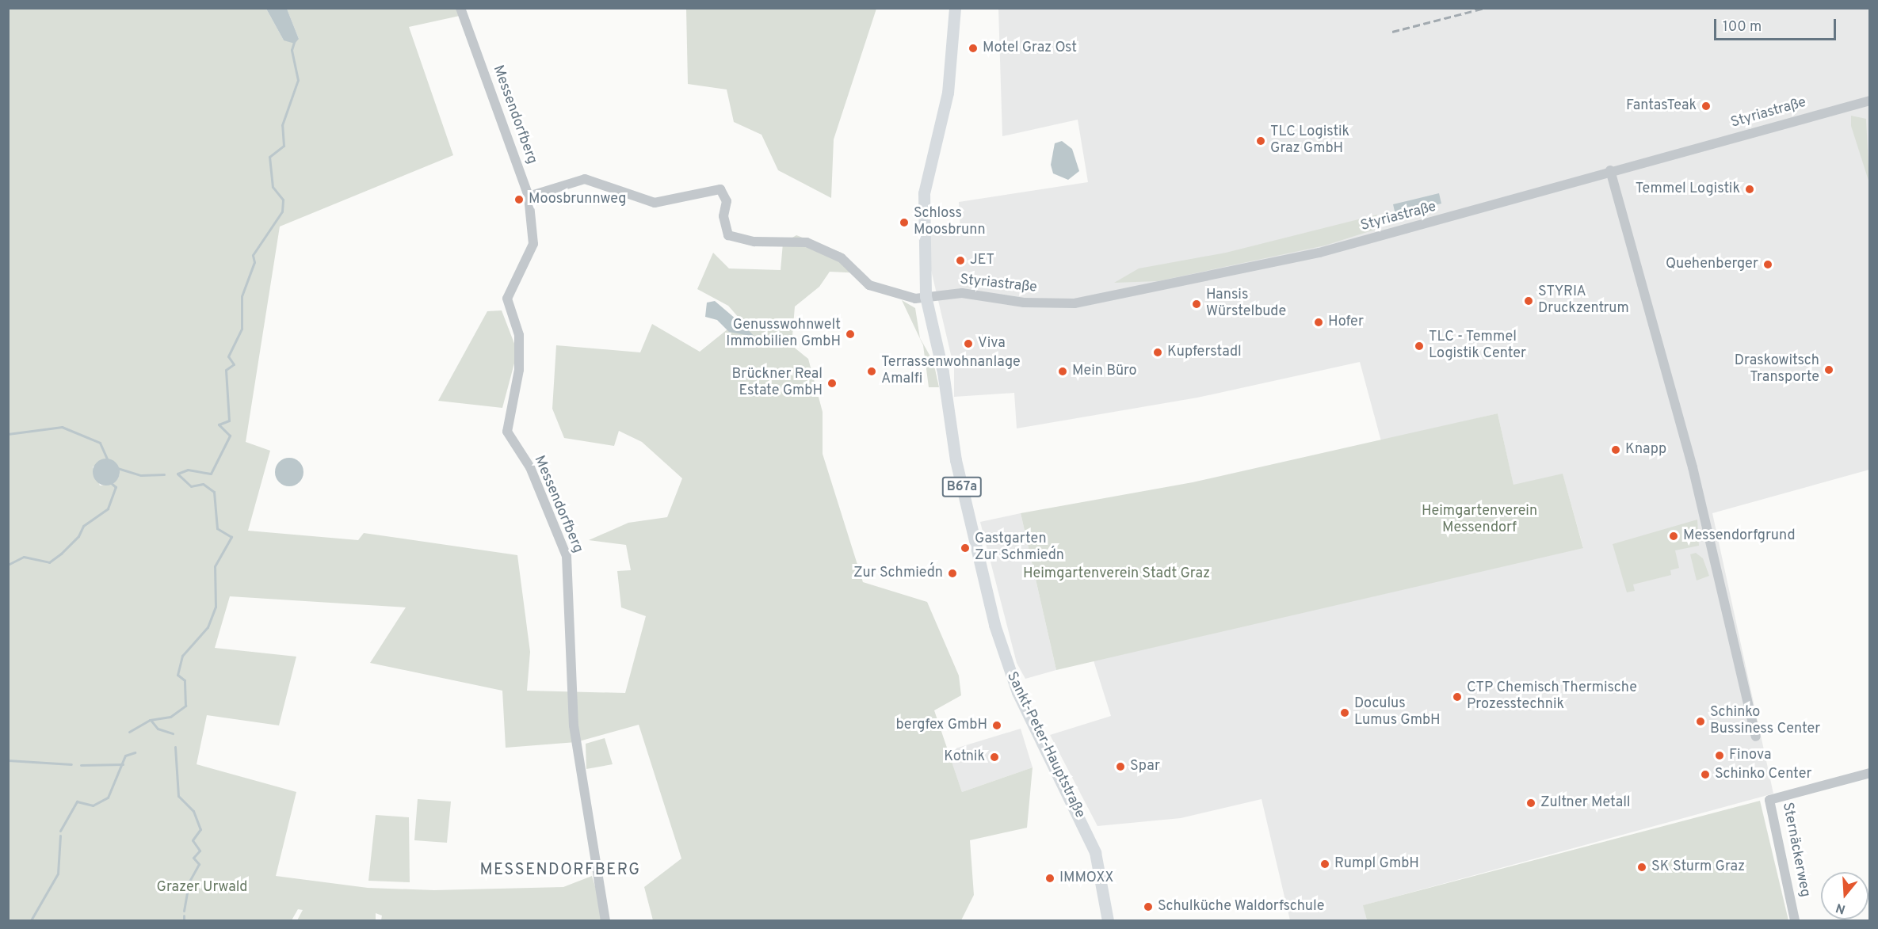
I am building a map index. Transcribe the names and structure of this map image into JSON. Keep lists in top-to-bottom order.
{
  "streets": {
    "main road": ["B67a", "Sankt-Peter-Hauptstraße"],
    "street": ["Styriastraße", "Messendorfberg", "Sternäckerweg"]
  },
  "crossings": [
    ["Styriastraße", "Sankt-Peter-Hauptstraße"]
  ],
  "districts": ["MESSENDORFBERG"],
  "parks": ["Heimgartenverein Messendorf", "Heimgartenverein Stadt Graz", "Grazer Urwald"],
  "places": [
    "Motel Graz Ost",
    "FantasTeak",
    "TLC Logistik Graz GmbH",
    "Temmel Logistik",
    "Moosbrunnweg",
    "Schloss Moosbrunn",
    "JET",
    "Quehenberger",
    "STYRIA Druckzentrum",
    "Hansis Würstelbude",
    "Hofer",
    "Genusswohnwelt Immobilien GmbH",
    "Viva",
    "TLC - Temmel Logistik Center",
    "Kupferstadl",
    "Draskowitsch Transporte",
    "Terrassenwohnanlage Amalfi",
    "Mein Büro",
    "Brückner Real Estate GmbH",
    "Knapp",
    "Messendorfgrund",
    "Gastgarten Zur Schmied´n",
    "Zur Schmied´n",
    "CTP Chemisch Thermische Prozesstechnik",
    "Doculus Lumus GmbH",
    "Schinko Bussiness Center",
    "bergfex GmbH",
    "Finova",
    "Kotnik",
    "Spar",
    "Schinko Center",
    "Zultner Metall",
    "Rumpl GmbH",
    "SK Sturm Graz",
    "IMMOXX",
    "Schulküche Waldorfschule"
  ],
  "scale_bar": "100 m",
  "north": "bottom"
}
